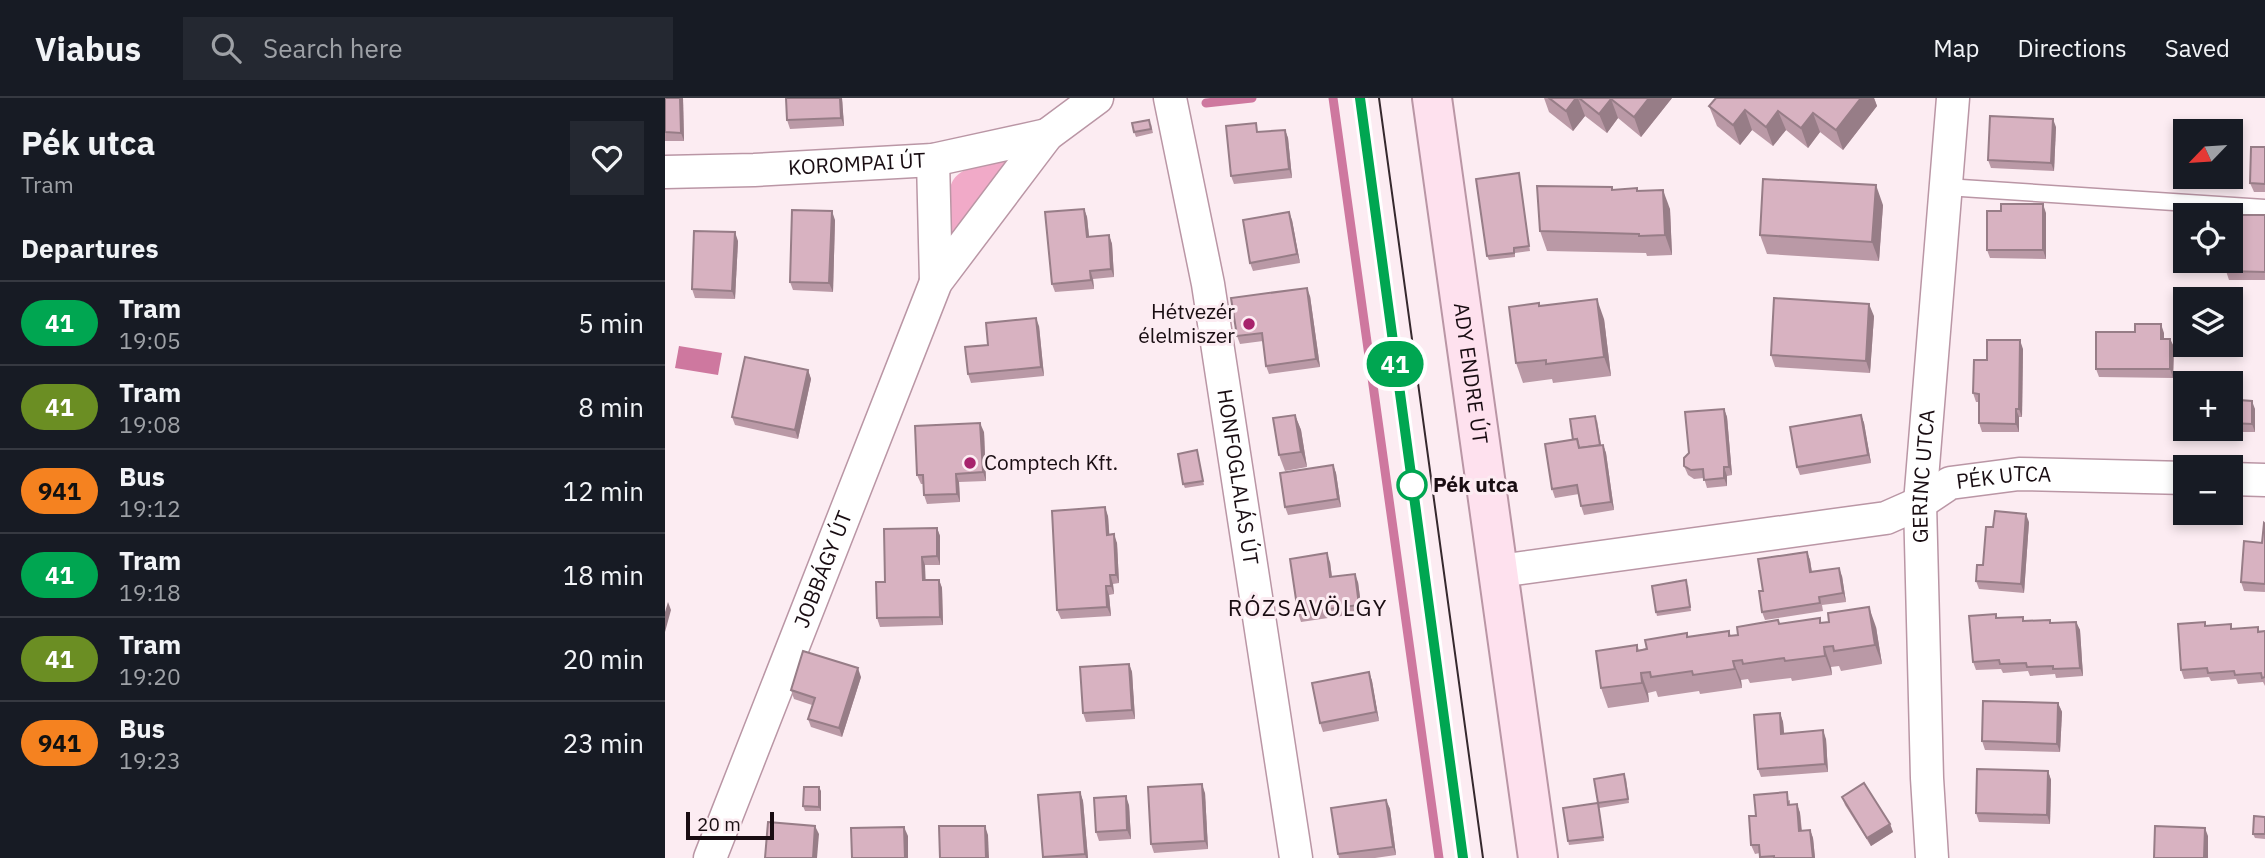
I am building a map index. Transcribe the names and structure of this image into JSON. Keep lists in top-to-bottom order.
{
  "streets": {
    "street": [
      "KOROMPAI ÚT",
      "ADY ENDRE ÚT",
      "HONFOGLALÁS ÚT",
      "GERINC UTCA",
      "PÉK UTCA",
      "JOBBÁGY ÚT"
    ]
  },
  "crossings": [
    ["KOROMPAI ÚT", "JOBBÁGY ÚT"],
    ["ADY ENDRE ÚT", "PÉK UTCA"],
    ["GERINC UTCA", "PÉK UTCA"]
  ],
  "districts": ["RÓZSAVÖLGY"],
  "places": ["Hétvezér élelmiszer", "Comptech Kft.", "Pék utca"],
  "lines": ["tram line 41"],
  "scale_bar": "20 m",
  "north": "bottom left",
  "page": {
    "header": "Viabus",
    "search": "Search here",
    "nav": ["Map", "Directions", "Saved"],
    "heading": [
      ["Pék utca", "Tram"],
      "Departures"
    ],
    "on_map": "41",
    "map_buttons": ["+", "−"],
    "list": [
      {
        "mark": "41",
        "name": "Tram",
        "note": "19:05",
        "value": "5 min"
      },
      {
        "mark": "41",
        "name": "Tram",
        "note": "19:08",
        "value": "8 min"
      },
      {
        "mark": "941",
        "name": "Bus",
        "note": "19:12",
        "value": "12 min"
      },
      {
        "mark": "41",
        "name": "Tram",
        "note": "19:18",
        "value": "18 min"
      },
      {
        "mark": "41",
        "name": "Tram",
        "note": "19:20",
        "value": "20 min"
      },
      {
        "mark": "941",
        "name": "Bus",
        "note": "19:23",
        "value": "23 min"
      }
    ],
    "scale": "20 m"
  }
}
